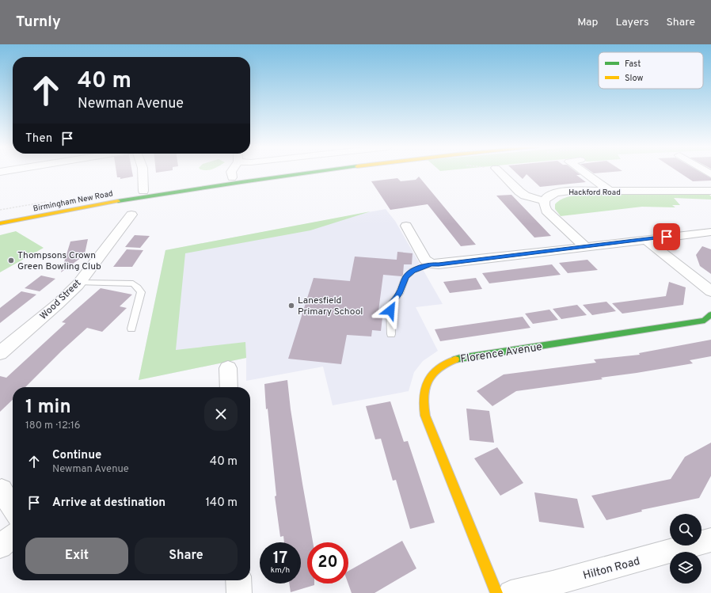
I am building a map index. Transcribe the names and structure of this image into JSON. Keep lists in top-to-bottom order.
{
  "streets": {
    "main road": ["Birmingham New Road", "Florence Avenue"],
    "street": ["Hackford Road", "Wood Street", "Hilton Road"]
  },
  "places": ["Thompsons Crown Green Bowling Club", "Lanesfield Primary School"],
  "legend": ["Fast", "Slow"],
  "page": {
    "header": "Turnly",
    "nav": ["Map", "Layers", "Share"],
    "turn": ["40 m", "Newman Avenue"],
    "then": "Then",
    "heading": ["1 min", "180 m · 12:16"],
    "list": [
      {
        "name": "Continue",
        "note": "Newman Avenue",
        "value": "40 m"
      },
      {
        "name": "Arrive at destination",
        "value": "140 m"
      }
    ],
    "buttons": ["Exit", "Share"],
    "speed": "17 km/h",
    "limit": "20"
  }
}
